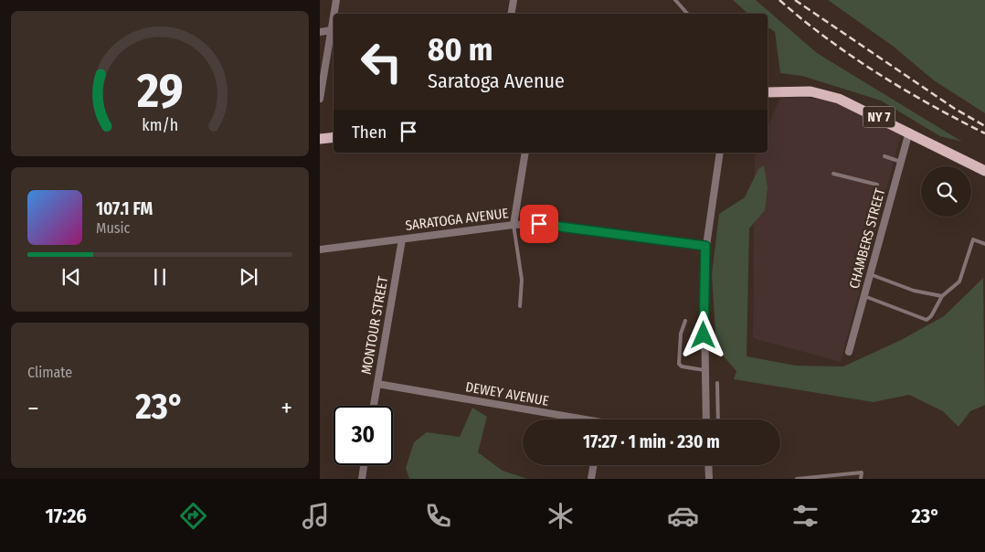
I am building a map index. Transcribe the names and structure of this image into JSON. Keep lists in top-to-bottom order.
{
  "streets": {
    "main road": ["NY 7"],
    "street": [
      "SARATOGA AVENUE",
      "CHAMBERS STREET",
      "MONTOUR STREET",
      "DEWEY AVENUE"
    ]
  },
  "crossings": [
    ["NY 7", "CHAMBERS STREET"],
    ["SARATOGA AVENUE", "MONTOUR STREET"],
    ["MONTOUR STREET", "DEWEY AVENUE"]
  ],
  "page": {
    "turn": ["80 m", "Saratoga Avenue"],
    "then": "Then",
    "song": ["107.1 FM", "Music"],
    "tile": "Climate",
    "heat": ["−", "23°", "+"],
    "limit": "30",
    "trip": "17:27 · 1 min · 230 m",
    "tabs": ["17:26", "23°"],
    "gauge": ["29", "km/h"]
  }
}
